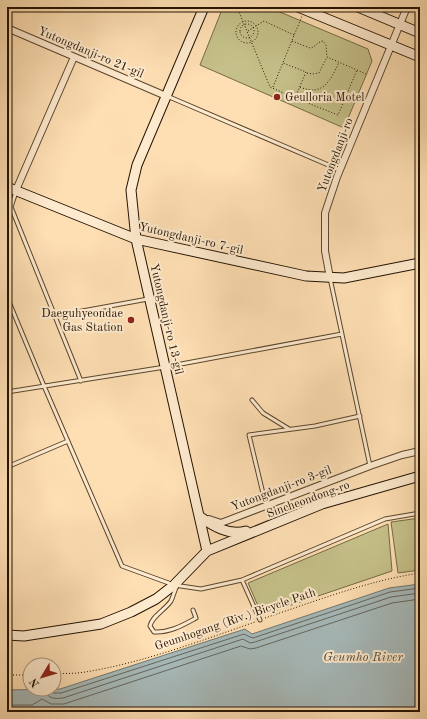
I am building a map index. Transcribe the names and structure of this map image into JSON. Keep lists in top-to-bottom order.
{
  "streets": {
    "street": [
      "Yutongdanji-ro 21-gil",
      "Yutongdanji-ro",
      "Yutongdanji-ro 7-gil",
      "Yutongdanji-ro 13-gil",
      "Yutongdanji-ro 3-gil",
      "Sincheondong-ro"
    ],
    "path": ["Geumhogang (Riv.) Bicycle Path"]
  },
  "crossings": [
    ["Yutongdanji-ro 21-gil", "Yutongdanji-ro 13-gil"],
    ["Yutongdanji-ro", "Yutongdanji-ro 7-gil"],
    ["Yutongdanji-ro 7-gil", "Yutongdanji-ro 13-gil"],
    ["Yutongdanji-ro 13-gil", "Yutongdanji-ro 3-gil"],
    ["Yutongdanji-ro 13-gil", "Sincheondong-ro"]
  ],
  "water": ["Geumho River"],
  "places": ["Geulloria Motel", "Daeguhyeondae Gas Station"],
  "north": "bottom left"
}
